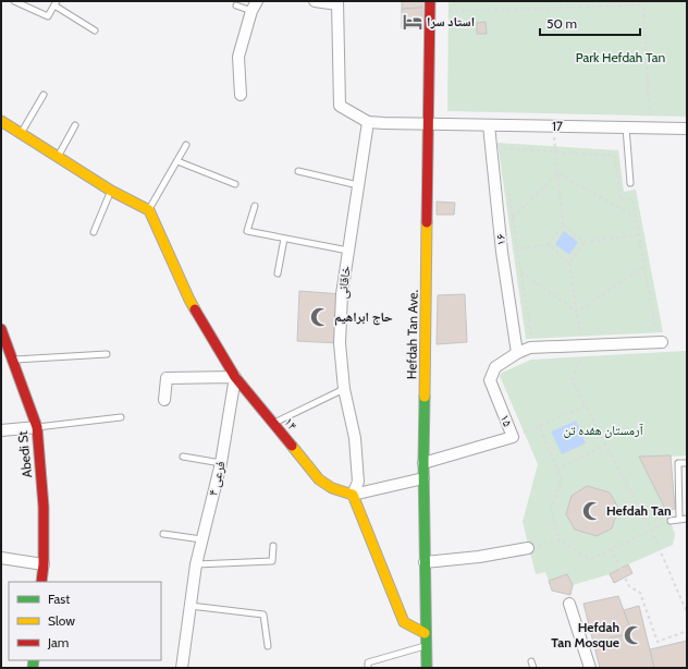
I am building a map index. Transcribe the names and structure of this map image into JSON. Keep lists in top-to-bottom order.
{
  "streets": {
    "main road": ["Hefdah Tan Ave.", "۱۴", "Abedi St"],
    "street": [
      "17",
      "۱۶",
      "خاقانی",
      "۱۵",
      "فرعی ۴"
    ]
  },
  "crossings": [
    ["17", "۱۶"],
    ["17", "خاقانی"],
    ["17", "Hefdah Tan Ave."],
    ["۱۶", "۱۵"],
    ["خاقانی", "۱۴"],
    ["Hefdah Tan Ave.", "۱۵"],
    ["۱۴", "فرعی ۴"]
  ],
  "parks": ["Park Hefdah Tan", "آرمستان هفده تن"],
  "places": {
    "hotel": ["استاد سرا"],
    "mosque": ["حاج ابراهیم", "Hefdah Tan", "Hefdah Tan Mosque"]
  },
  "legend": ["Fast", "Slow", "Jam"],
  "scale_bar": "50 m"
}
